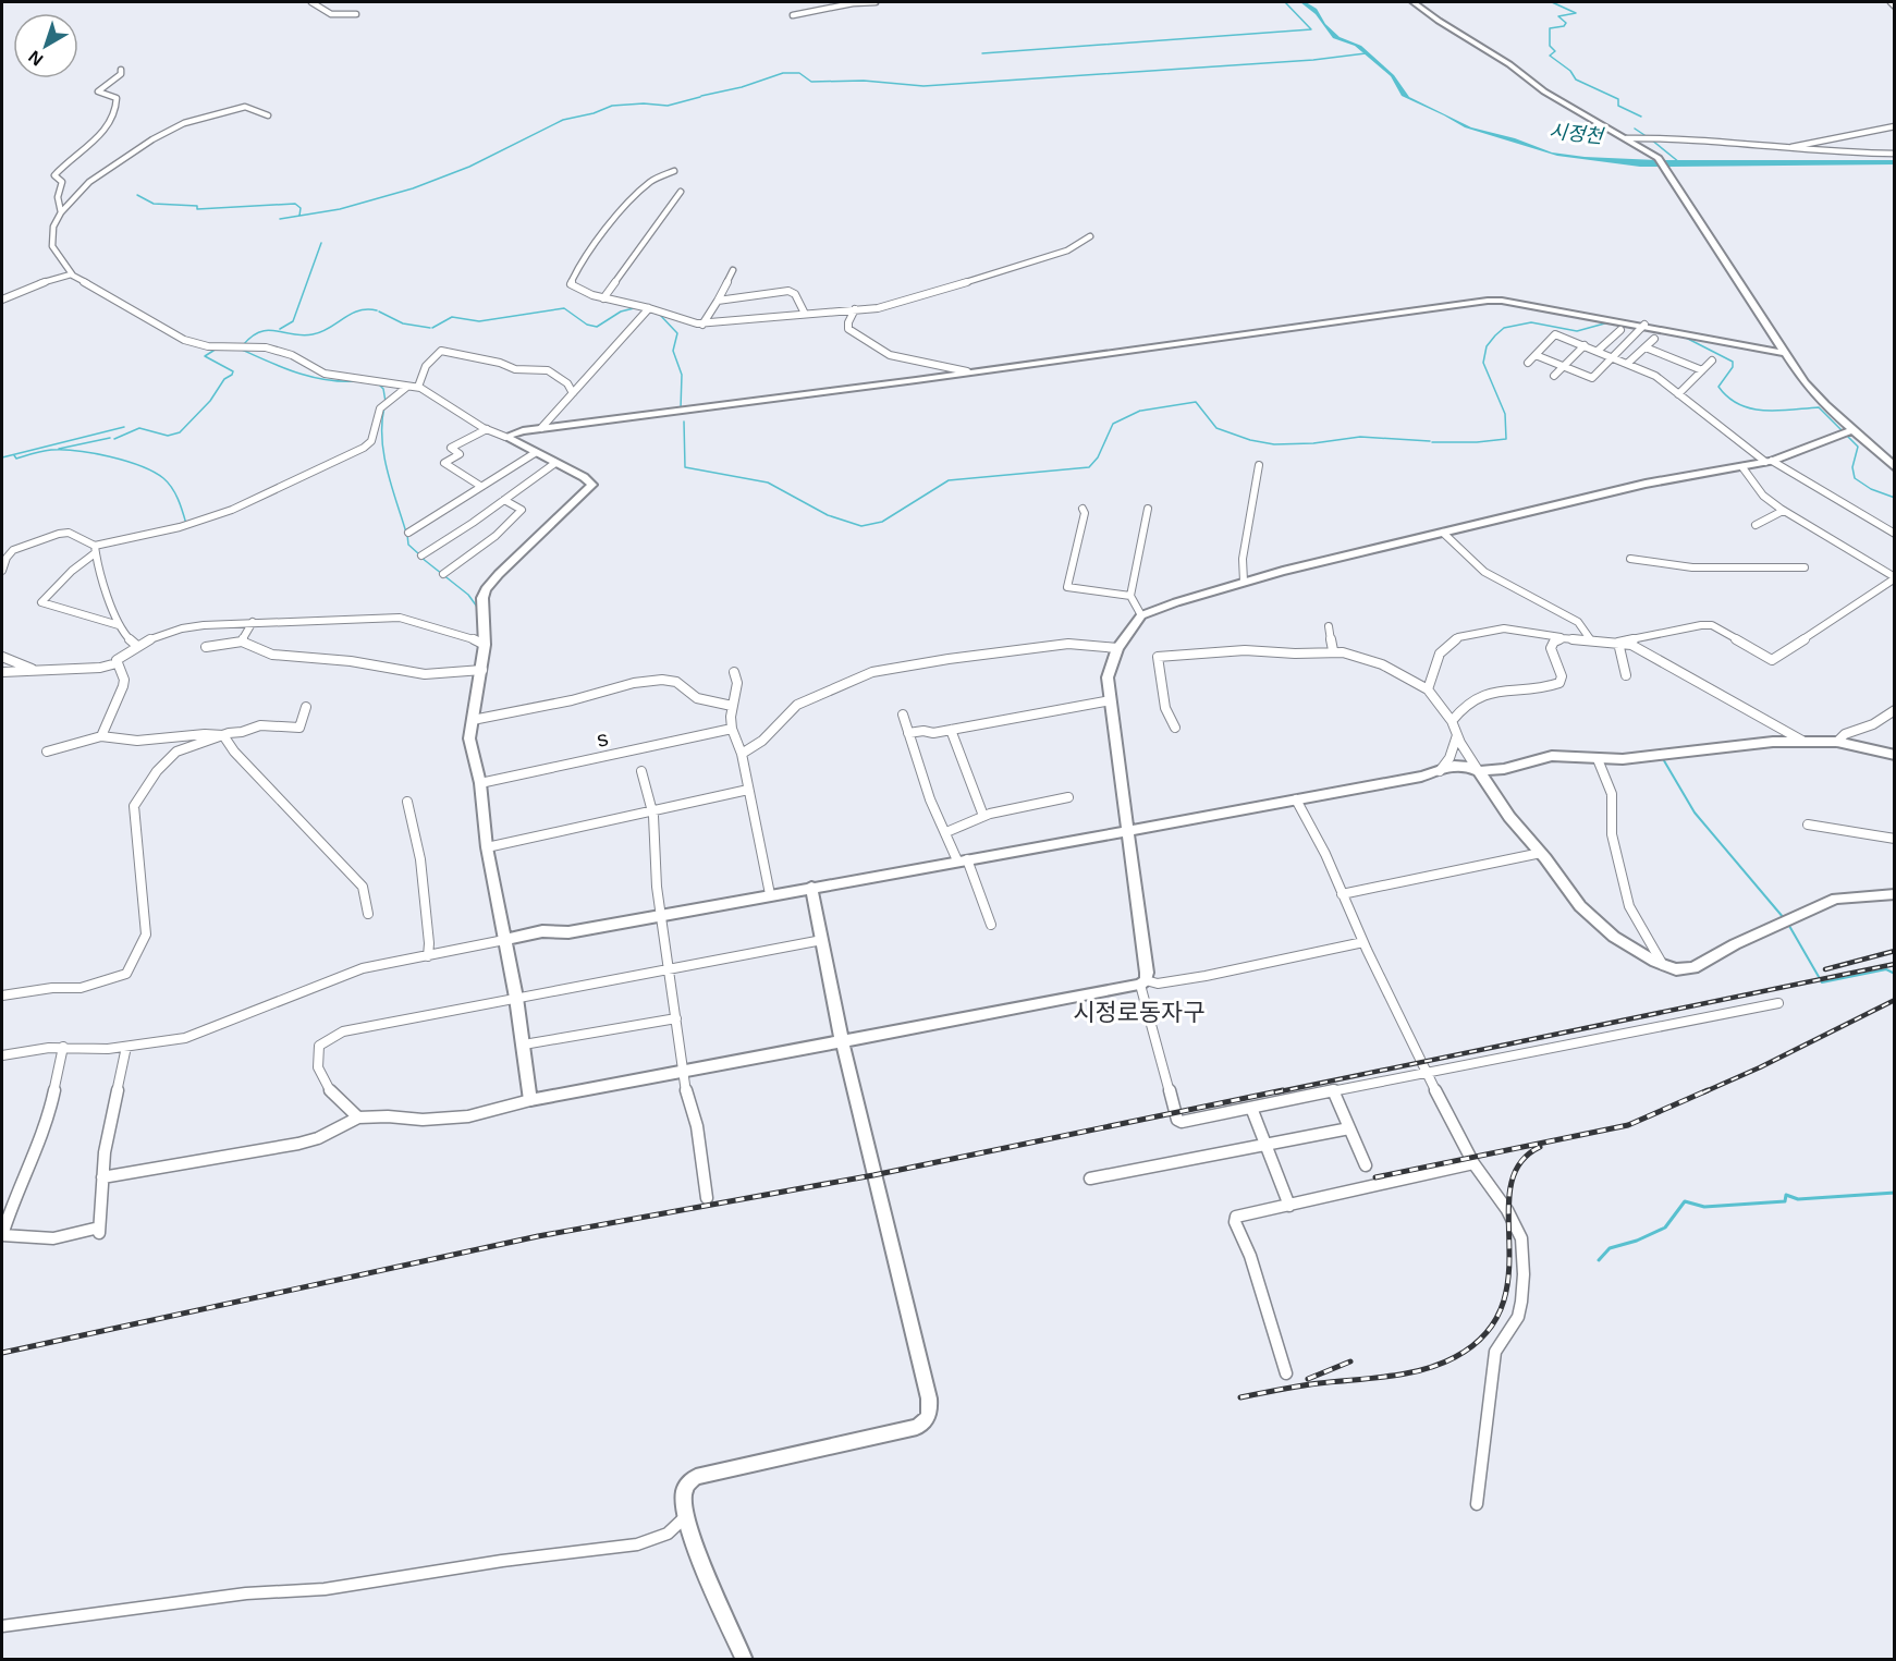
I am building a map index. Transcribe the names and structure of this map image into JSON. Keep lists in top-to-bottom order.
{
  "streets": {
    "street": ["s"]
  },
  "districts": ["시정로동자구"],
  "water": ["시정천"],
  "north": "bottom left"
}
